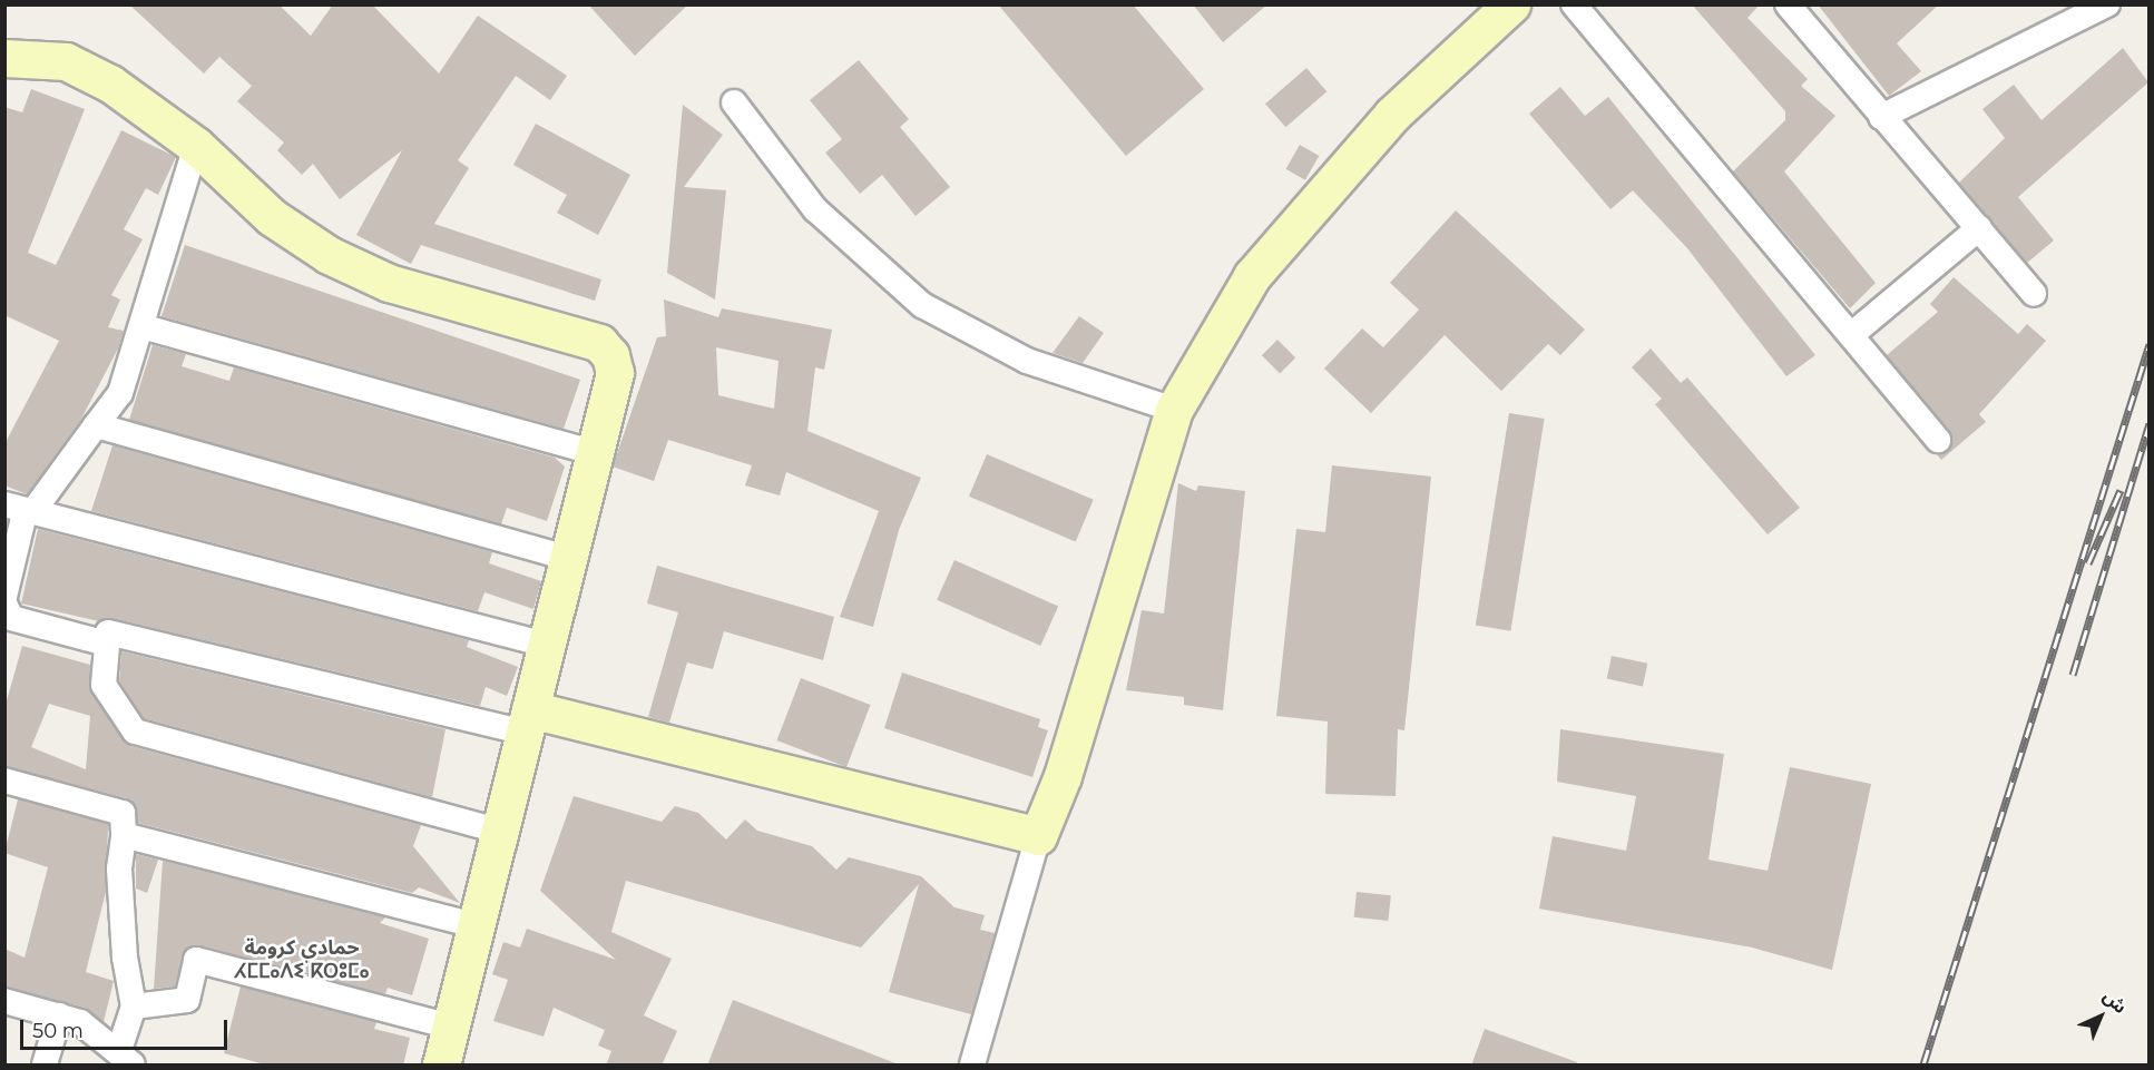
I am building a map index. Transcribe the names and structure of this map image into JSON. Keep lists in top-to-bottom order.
{
  "districts": ["حمادي كرومة ⵃⵎⵎⴰⴷⵉ ⴽⵔⵓⵎⴰ"],
  "scale_bar": "50 m",
  "north": "top right"
}
